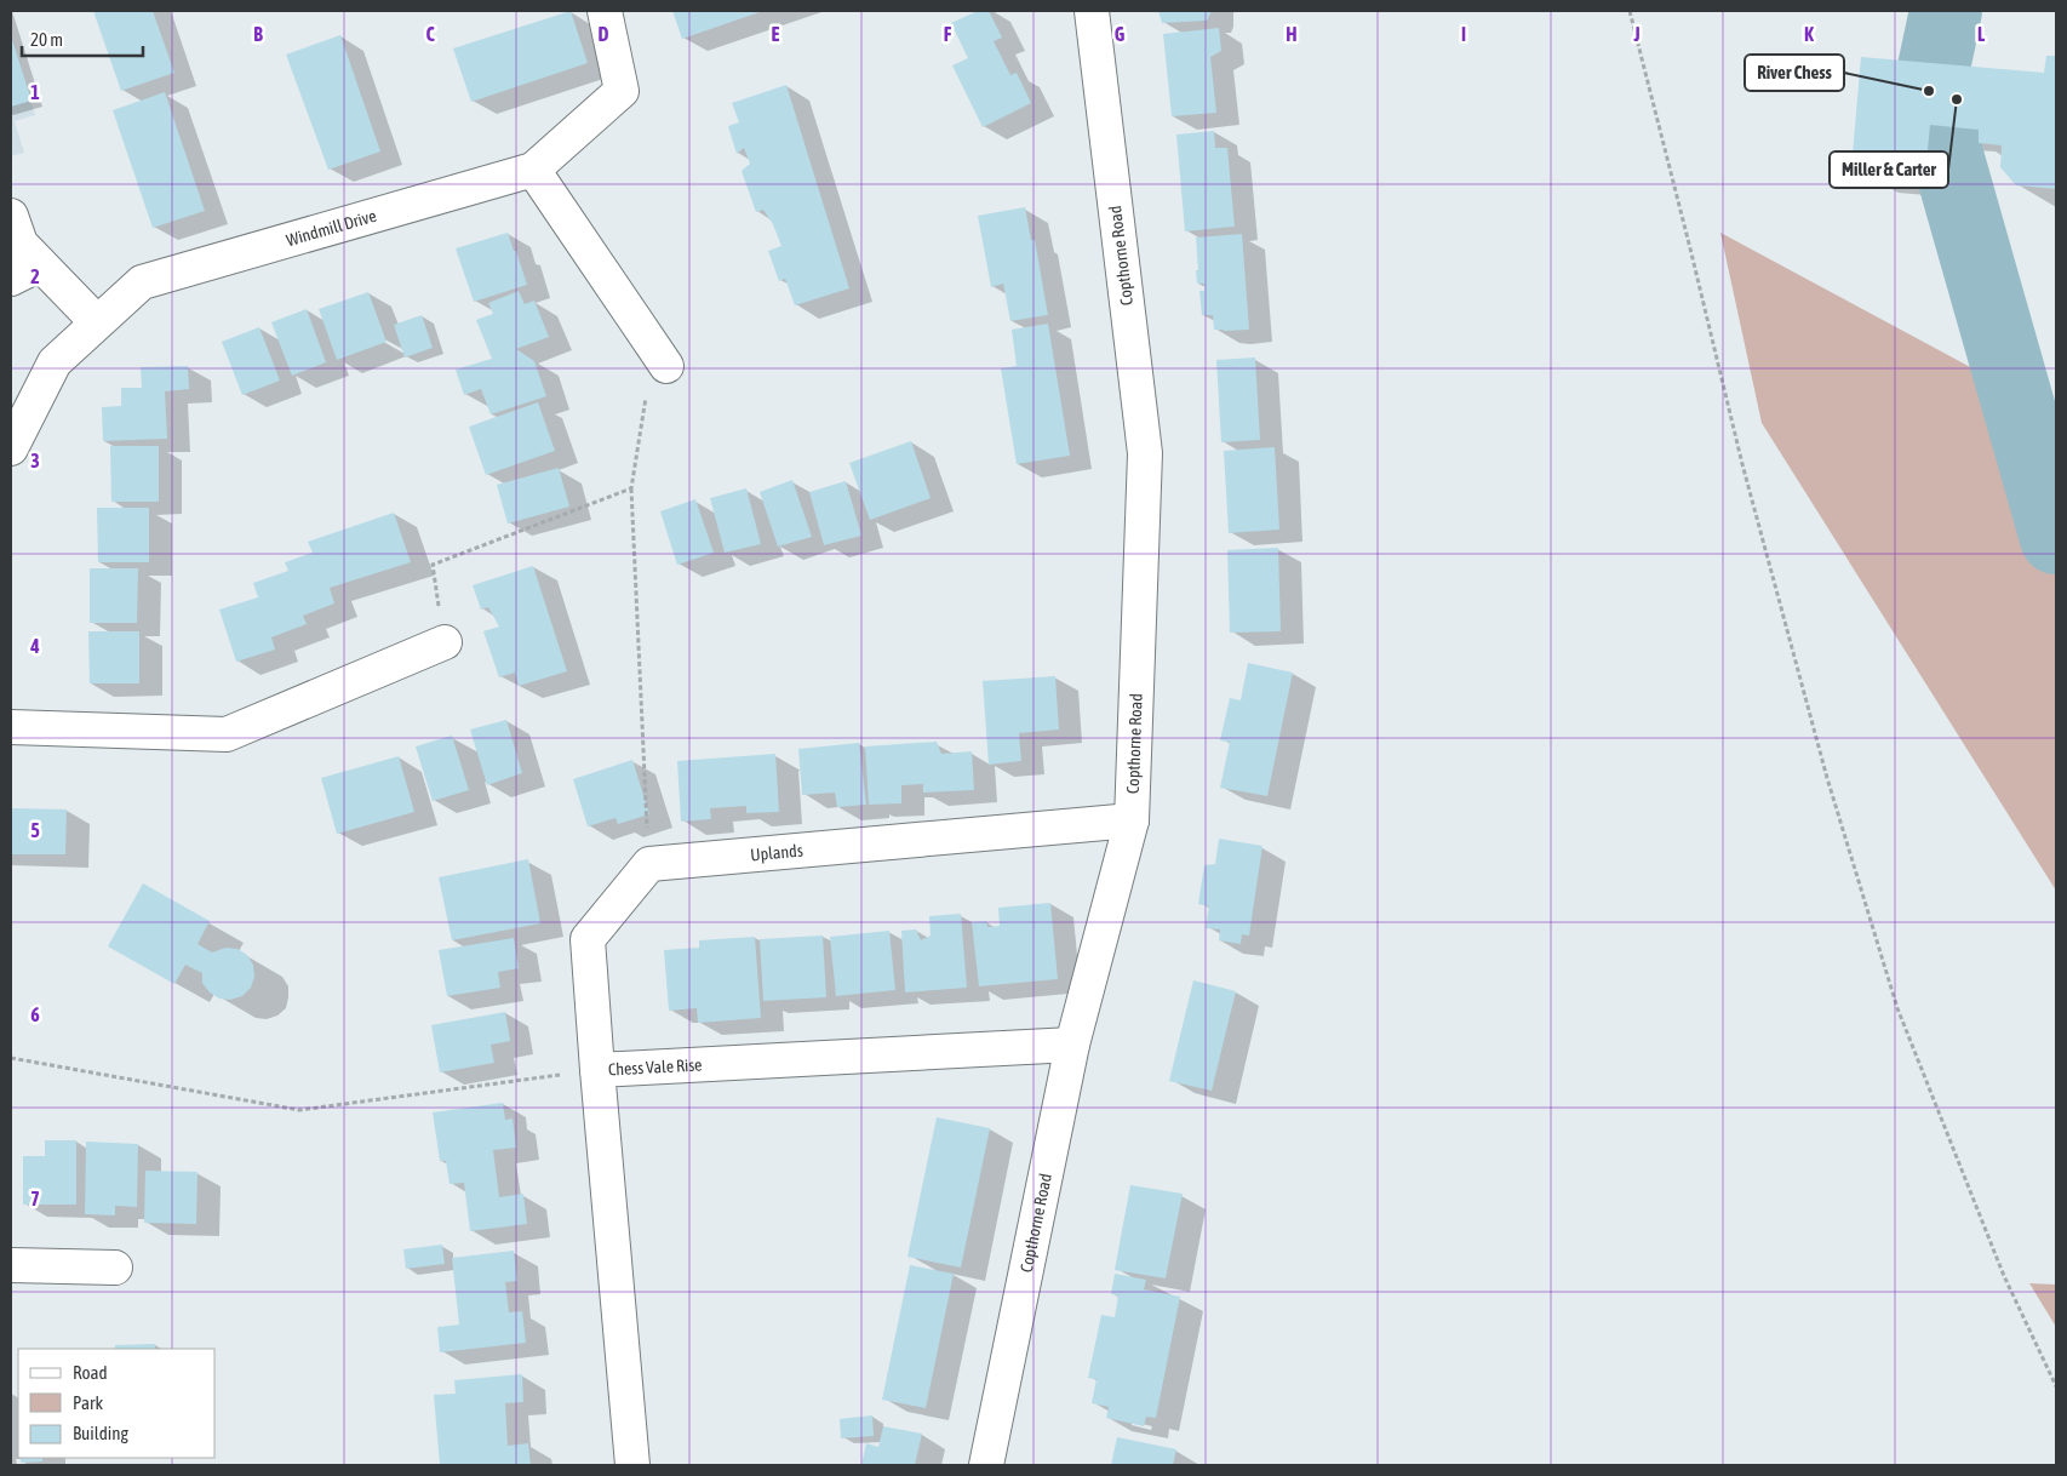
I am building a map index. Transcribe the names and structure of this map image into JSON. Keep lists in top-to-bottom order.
{
  "streets": {
    "street": [
      "Windmill Drive",
      "Copthorne Road",
      "Uplands",
      "Chess Vale Rise"
    ]
  },
  "crossings": [
    ["Copthorne Road", "Uplands"],
    ["Copthorne Road", "Chess Vale Rise"]
  ],
  "places": ["River Chess", "Miller & Carter"],
  "legend": ["Road", "Park", "Building"],
  "scale_bar": "20 m",
  "grid": {
    "columns": [
      "B",
      "C",
      "D",
      "E",
      "F",
      "G",
      "H",
      "I",
      "J",
      "K",
      "L"
    ],
    "rows": [
      "1",
      "2",
      "3",
      "4",
      "5",
      "6",
      "7"
    ]
  }
}
